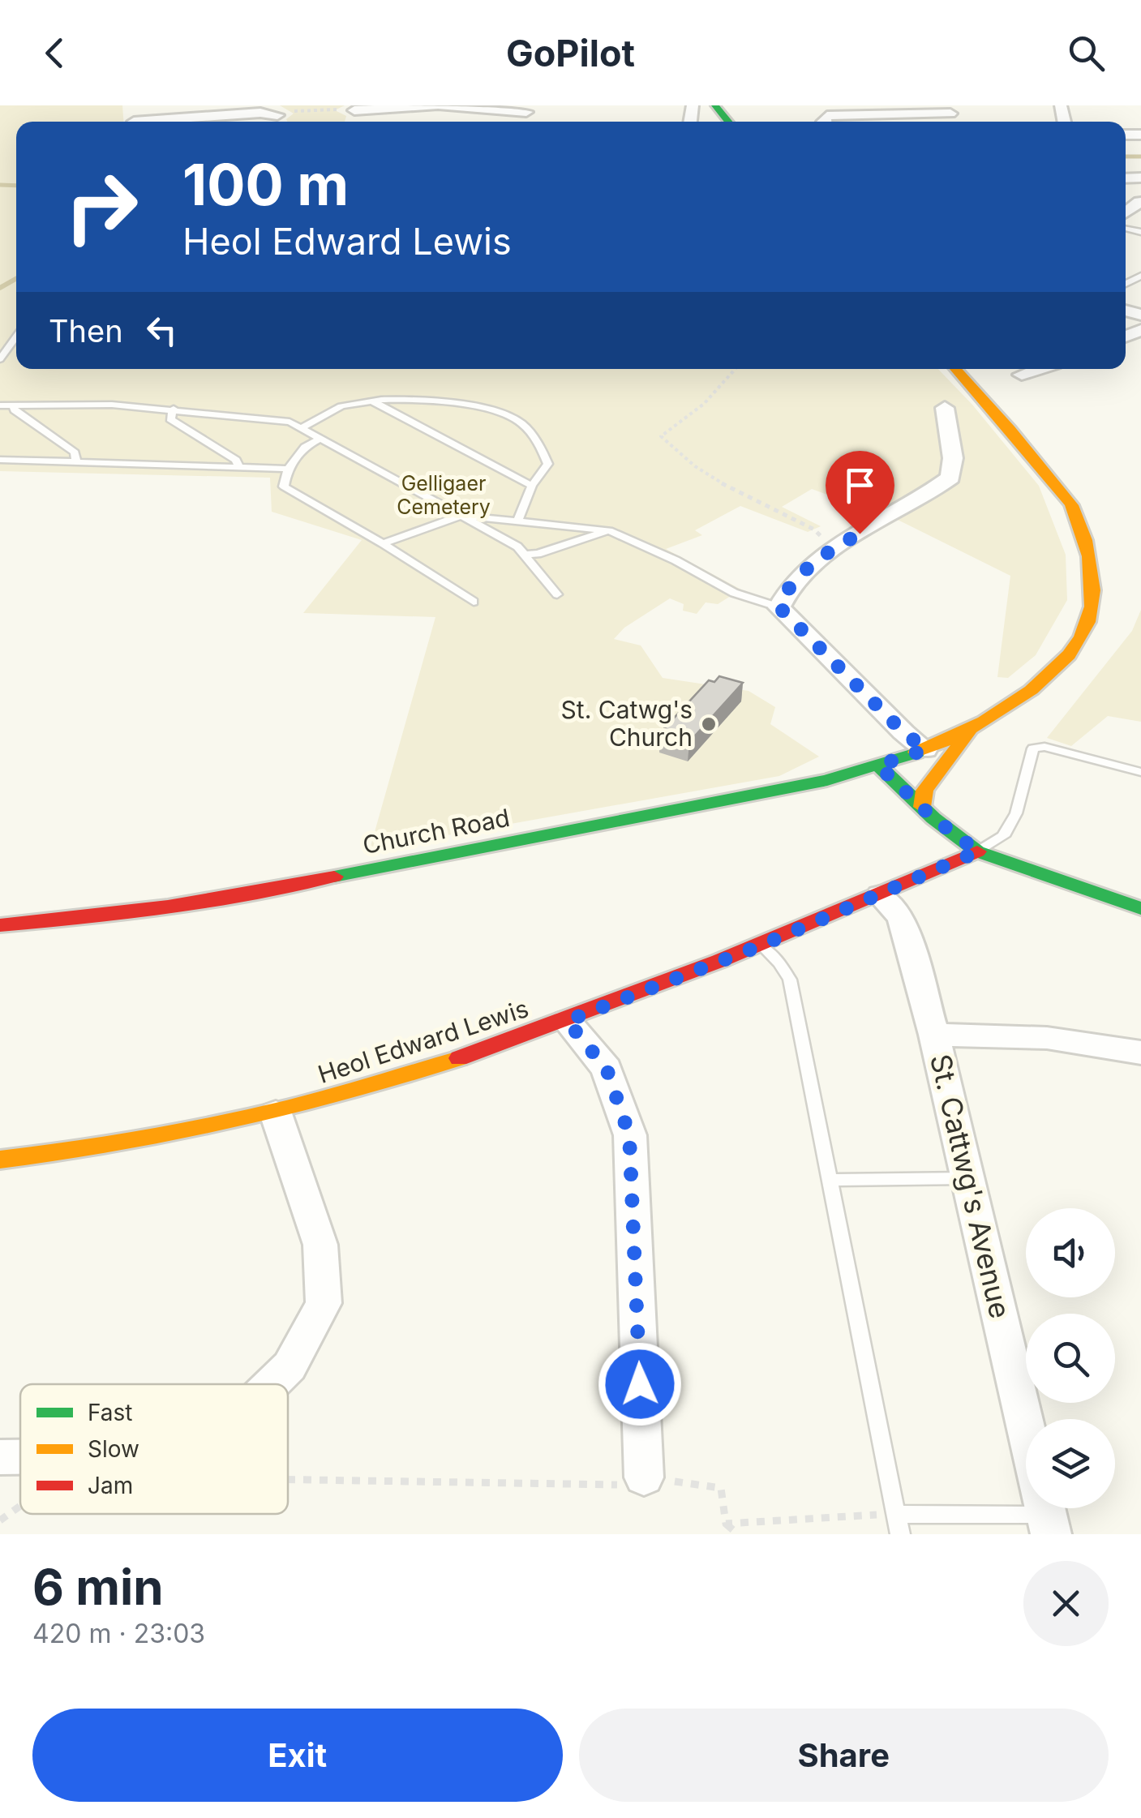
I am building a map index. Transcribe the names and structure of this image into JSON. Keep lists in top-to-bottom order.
{
  "streets": {
    "main road": ["Church Road", "Heol Edward Lewis"],
    "street": ["St. Cattwg's Avenue"]
  },
  "crossings": [
    ["Heol Edward Lewis", "St. Cattwg's Avenue"]
  ],
  "parks": ["Gelligaer Cemetery"],
  "places": ["St. Catwg's Church"],
  "legend": ["Fast", "Slow", "Jam"],
  "page": {
    "header": "GoPilot",
    "turn": ["100 m", "Heol Edward Lewis"],
    "then": "Then",
    "heading": ["6 min", "420 m · 23:03"],
    "buttons": ["Exit", "Share"]
  }
}
